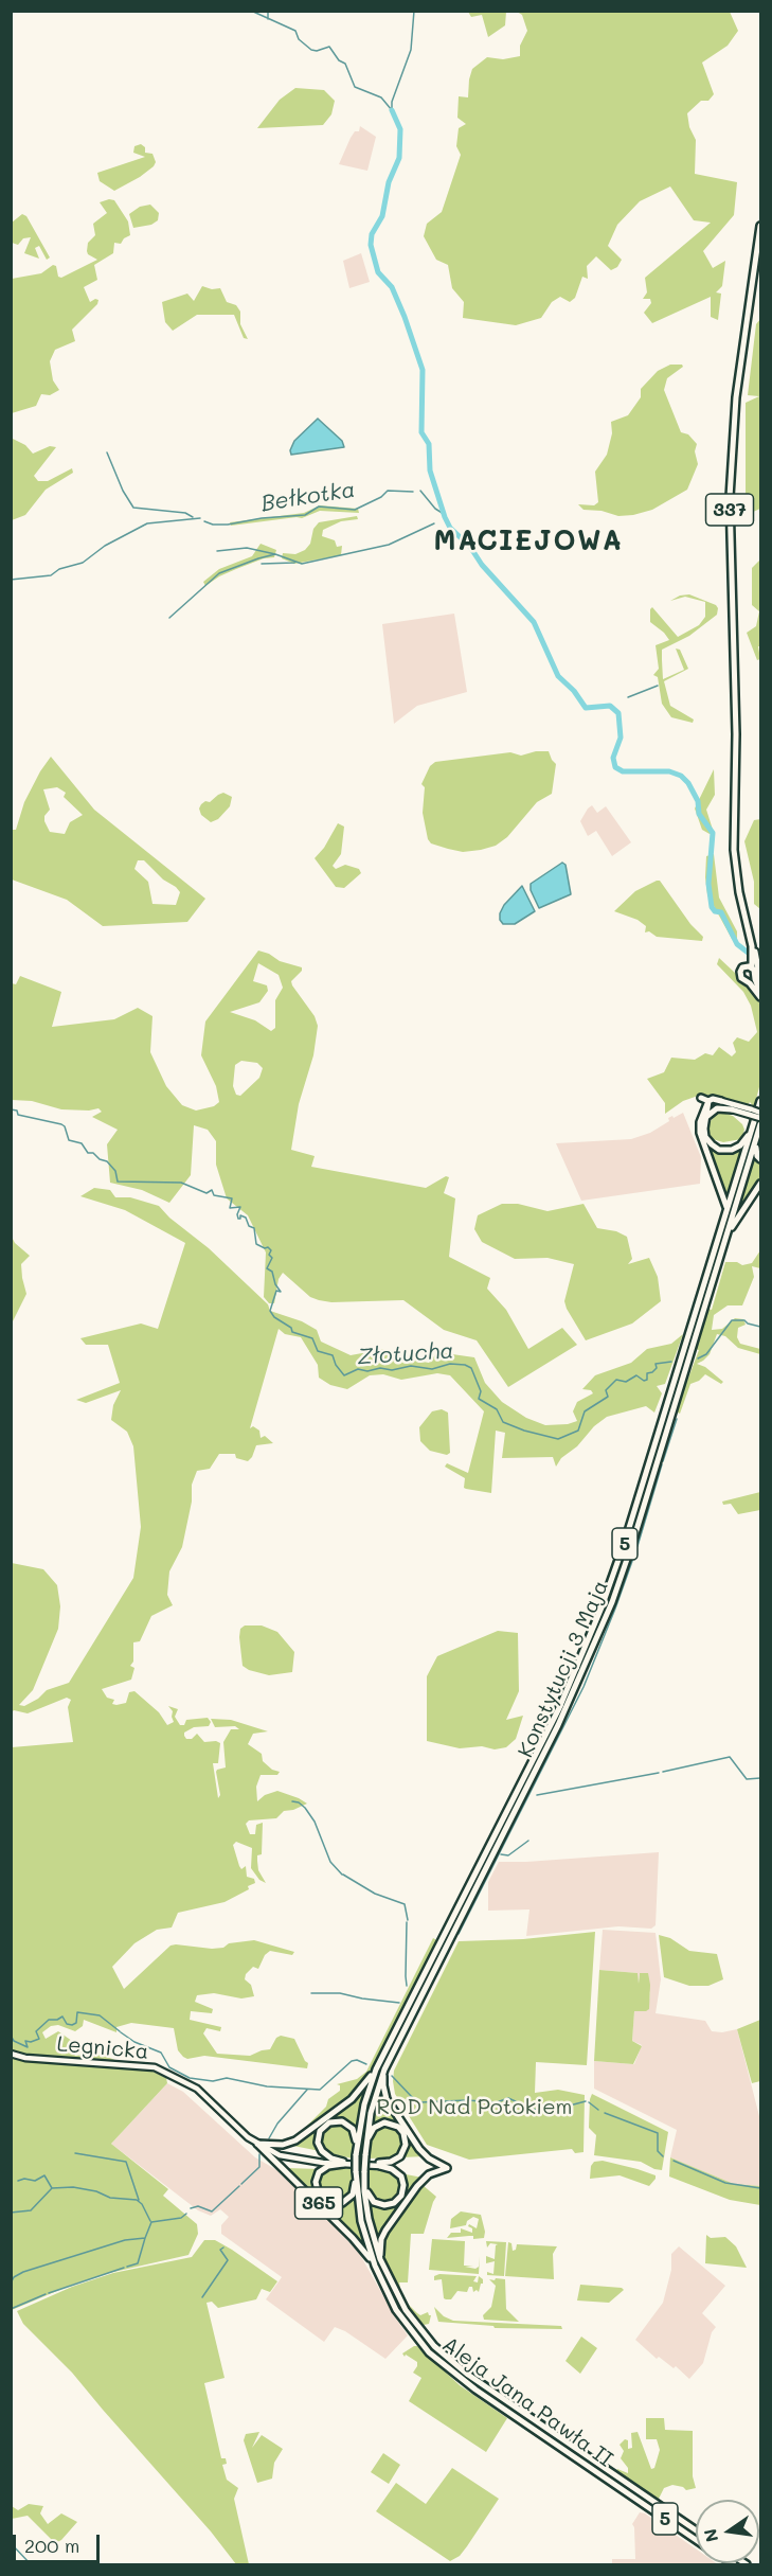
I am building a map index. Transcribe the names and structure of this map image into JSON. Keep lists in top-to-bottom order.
{
  "streets": {
    "main road": [
      "337",
      "5",
      "Konstytucji 3 Maja",
      "Legnicka",
      "365",
      "Aleja Jana Pawła II"
    ]
  },
  "crossings": [
    ["5", "Aleja Jana Pawła II"],
    ["Konstytucji 3 Maja", "Aleja Jana Pawła II"],
    ["Legnicka", "365"],
    ["365", "Aleja Jana Pawła II"]
  ],
  "districts": ["MACIEJOWA"],
  "water": ["Bełkotka", "Złotucha"],
  "parks": ["ROD Nad Potokiem"],
  "scale_bar": "200 m",
  "north": "left"
}
